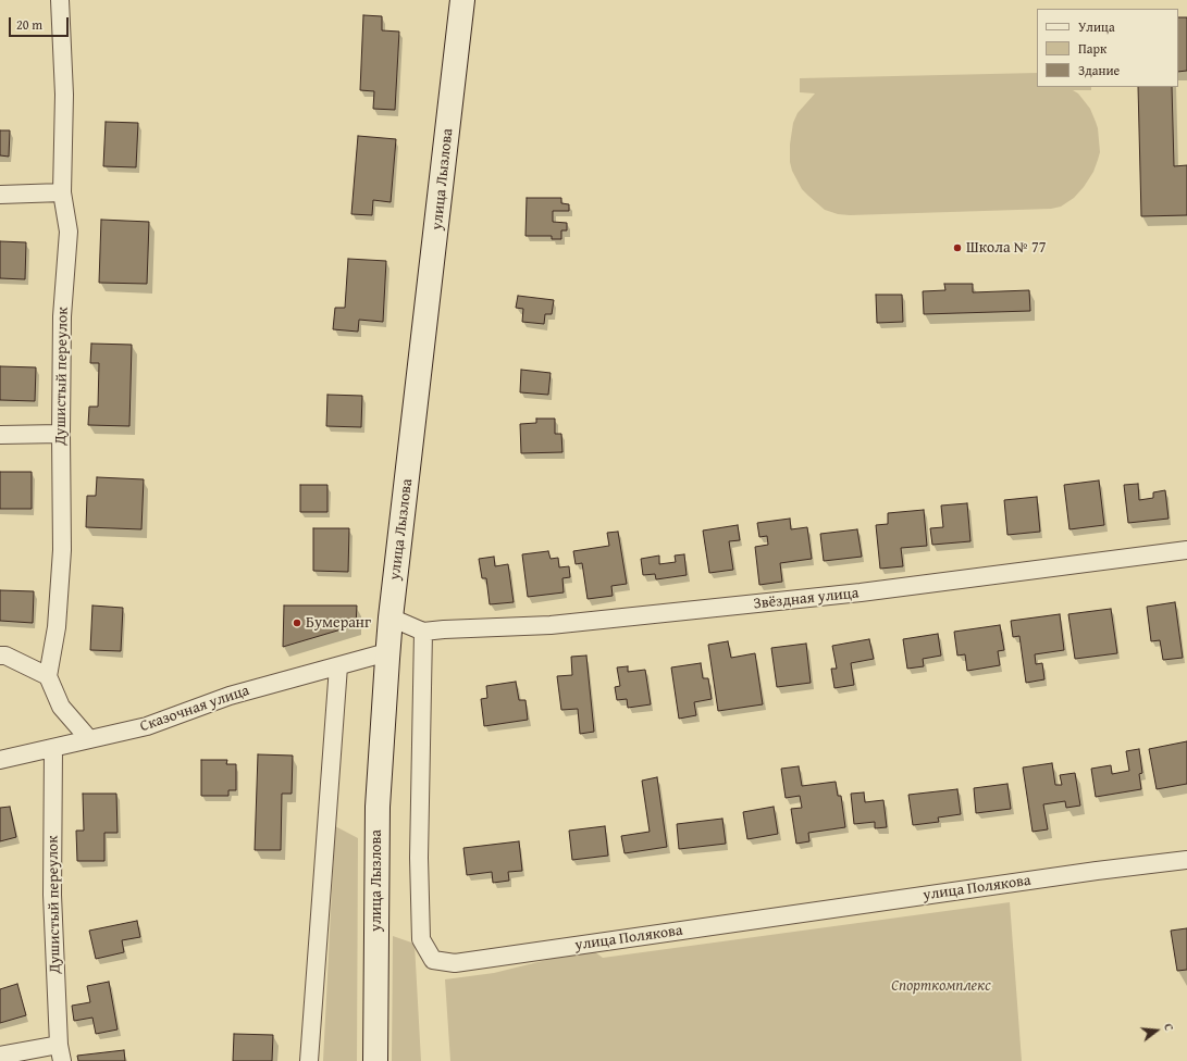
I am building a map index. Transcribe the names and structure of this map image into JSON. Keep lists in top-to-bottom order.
{
  "streets": {
    "main road": ["улица Лызлова"],
    "street": [
      "Душистый переулок",
      "Звёздная улица",
      "Сказочная улица",
      "улица Полякова"
    ]
  },
  "crossings": [
    ["улица Лызлова", "Сказочная улица"],
    ["Душистый переулок", "Сказочная улица"],
    ["Звёздная улица", "улица Полякова"]
  ],
  "parks": ["Спорткомплекс"],
  "places": ["Школа № 77", "Бумеранг"],
  "legend": ["Улица", "Парк", "Здание"],
  "scale_bar": "20 m",
  "north": "right"
}
